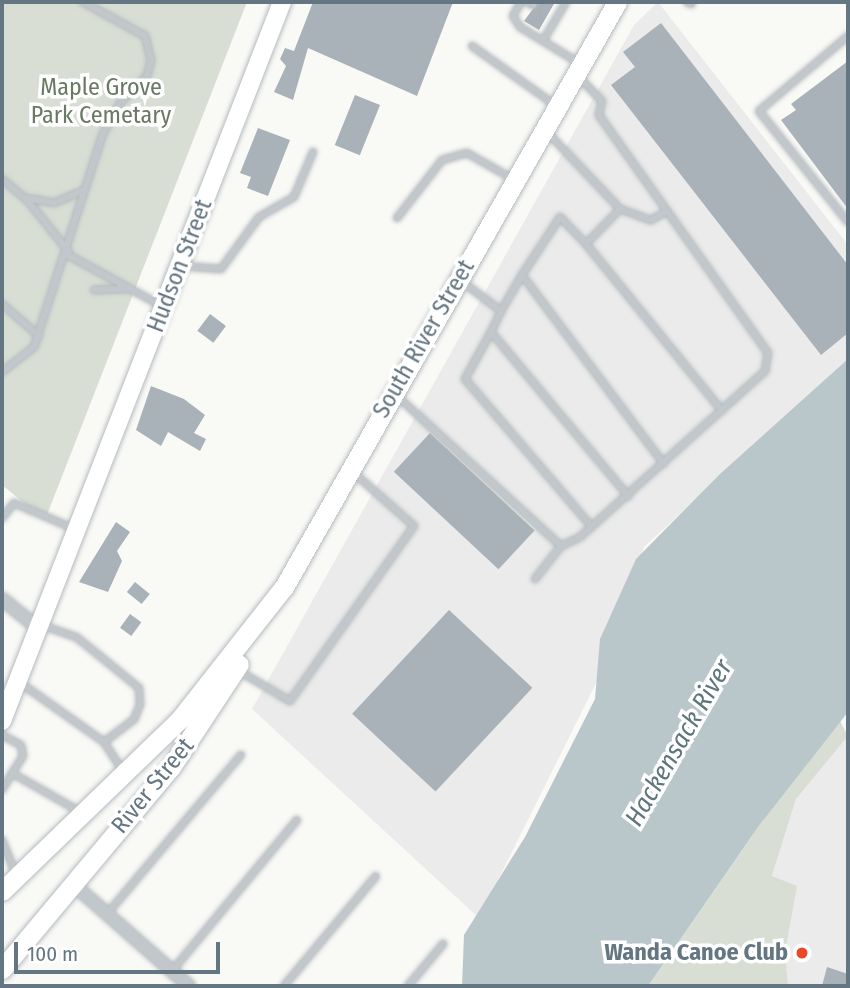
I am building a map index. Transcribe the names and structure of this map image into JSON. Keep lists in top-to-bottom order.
{
  "streets": {
    "main road": ["Hudson Street", "South River Street", "River Street"]
  },
  "crossings": [
    ["South River Street", "River Street"]
  ],
  "water": ["Hackensack River"],
  "parks": ["Maple Grove Park Cemetary"],
  "places": ["Wanda Canoe Club"],
  "scale_bar": "100 m"
}
